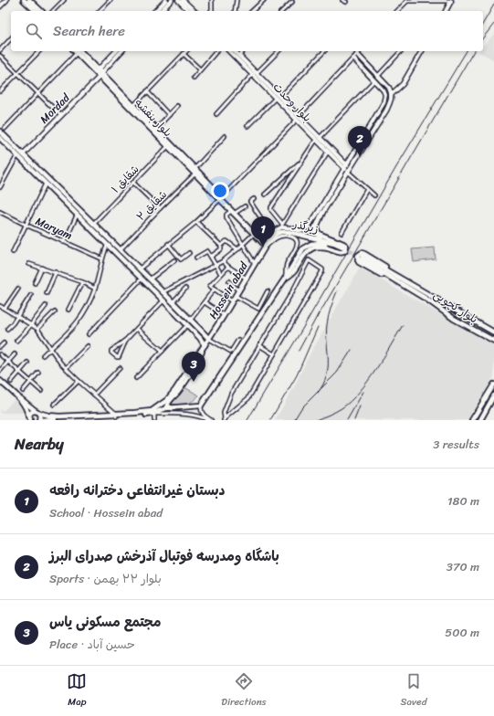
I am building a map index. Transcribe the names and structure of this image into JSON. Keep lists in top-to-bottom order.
{
  "streets": {
    "main road": [
      "بلوار بنفشه",
      "زیرگذر",
      "Hossein abad",
      "بلوار کچویی"
    ],
    "street": [
      "بلوار وحدت",
      "Mordad",
      "شقایق ۱",
      "شقایق ۲",
      "Maryam"
    ]
  },
  "crossings": [
    ["Mordad", "بلوار بنفشه"],
    ["بلوار بنفشه", "شقایق ۱"],
    ["بلوار بنفشه", "شقایق ۲"],
    ["بلوار بنفشه", "زیرگذر"],
    ["بلوار بنفشه", "Hossein abad"],
    ["زیرگذر", "Hossein abad"]
  ],
  "page": {
    "search": "Search here",
    "pins": ["2", "1", "3"],
    "heading": ["Nearby", "3 results"],
    "list": [
      {
        "mark": "1",
        "name": "دبستان غیرانتفاعی دخترانه رافعه",
        "note": "School · Hossein abad",
        "value": "180 m"
      },
      {
        "mark": "2",
        "name": "باشگاه ومدرسه فوتبال آذرخش صدرای البرز",
        "note": "Sports · بلوار ۲۲ بهمن",
        "value": "370 m"
      },
      {
        "mark": "3",
        "name": "مجتمع مسکونی یاس",
        "note": "Place · حسین آباد",
        "value": "500 m"
      }
    ],
    "nav": ["Map", "Directions", "Saved"]
  }
}
